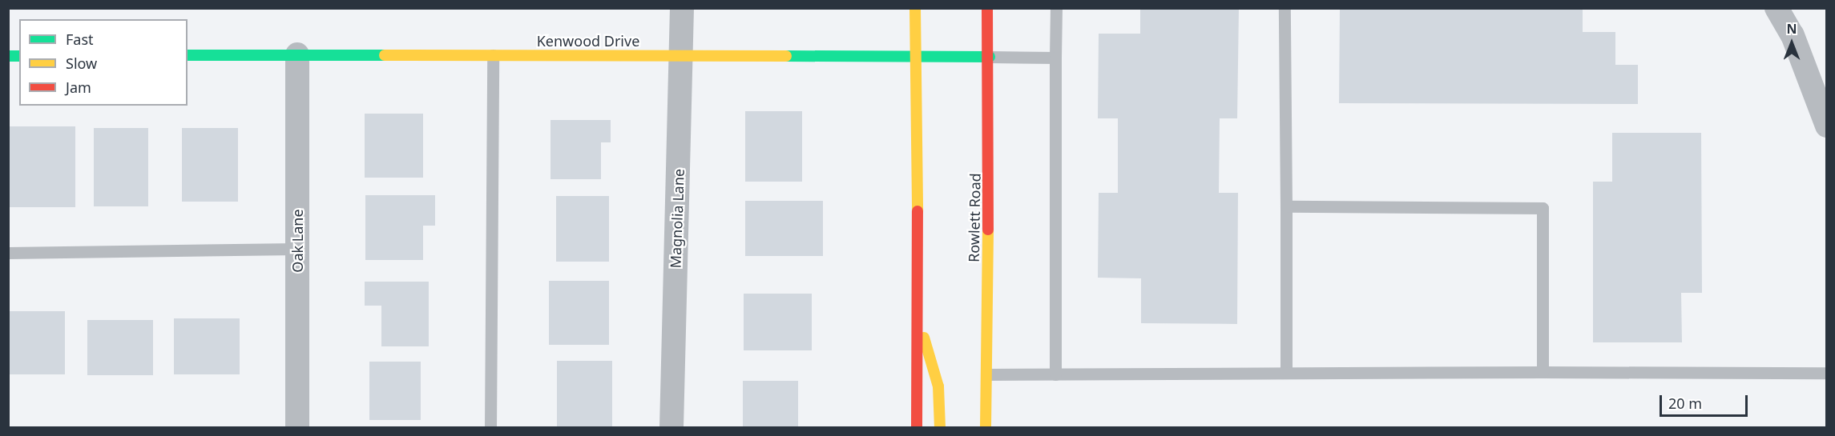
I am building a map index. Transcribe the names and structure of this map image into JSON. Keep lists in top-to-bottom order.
{
  "streets": {
    "main road": ["Kenwood Drive", "Rowlett Road"],
    "street": ["Magnolia Lane", "Oak Lane"]
  },
  "crossings": [
    ["Kenwood Drive", "Rowlett Road"],
    ["Kenwood Drive", "Magnolia Lane"],
    ["Kenwood Drive", "Oak Lane"]
  ],
  "legend": ["Fast", "Slow", "Jam"],
  "scale_bar": "20 m",
  "north": "top"
}
